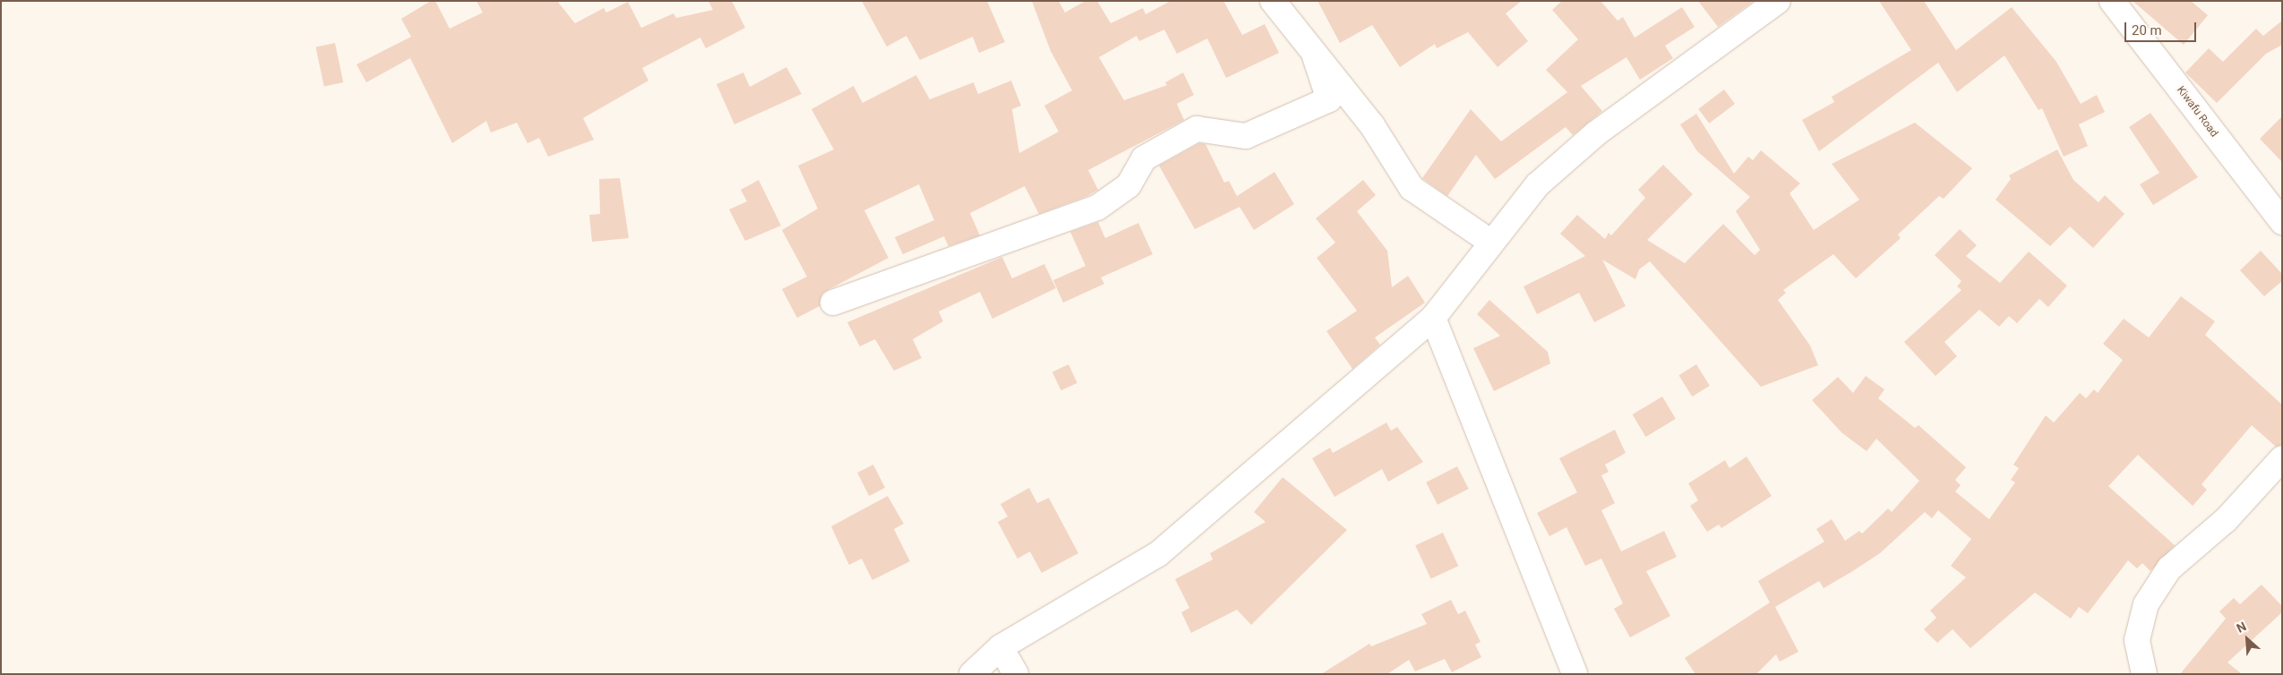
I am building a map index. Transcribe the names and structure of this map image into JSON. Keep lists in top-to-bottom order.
{
  "streets": {
    "street": ["Kiwafu Road"]
  },
  "scale_bar": "20 m",
  "north": "top left"
}
